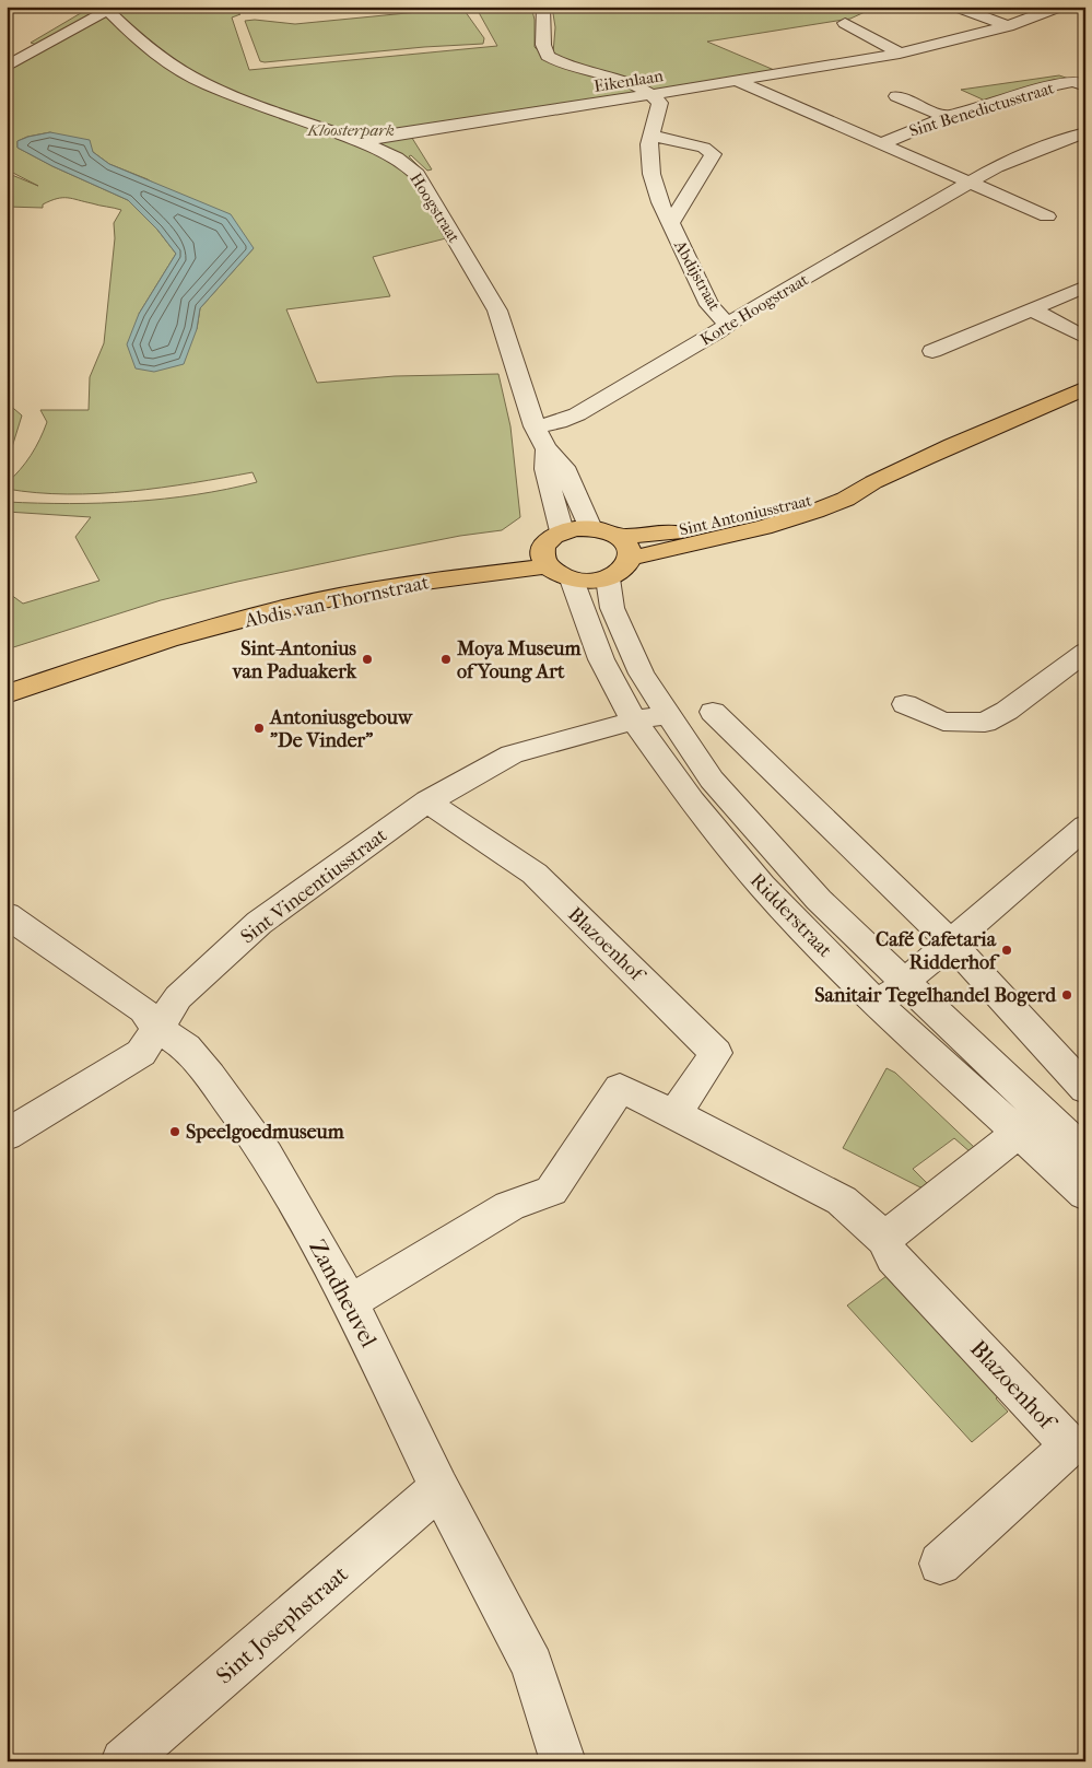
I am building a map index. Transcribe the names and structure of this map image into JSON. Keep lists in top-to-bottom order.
{
  "streets": {
    "main road": ["Sint Antoniusstraat", "Abdis van Thornstraat"],
    "street": [
      "Eikenlaan",
      "Sint Benedictusstraat",
      "Hoogstraat",
      "Abdijstraat",
      "Korte Hoogstraat",
      "Sint Vincentiusstraat",
      "Ridderstraat",
      "Blazoenhof",
      "Zandheuvel",
      "Sint Josephstraat"
    ]
  },
  "crossings": [
    ["Eikenlaan", "Sint Benedictusstraat"],
    ["Eikenlaan", "Hoogstraat"],
    ["Eikenlaan", "Abdijstraat"],
    ["Sint Benedictusstraat", "Korte Hoogstraat"],
    ["Hoogstraat", "Korte Hoogstraat"],
    ["Hoogstraat", "Sint Antoniusstraat"],
    ["Hoogstraat", "Abdis van Thornstraat"],
    ["Hoogstraat", "Ridderstraat"],
    ["Abdijstraat", "Korte Hoogstraat"],
    ["Sint Antoniusstraat", "Abdis van Thornstraat"],
    ["Sint Antoniusstraat", "Ridderstraat"],
    ["Abdis van Thornstraat", "Ridderstraat"],
    ["Sint Vincentiusstraat", "Ridderstraat"],
    ["Sint Vincentiusstraat", "Blazoenhof"],
    ["Sint Vincentiusstraat", "Zandheuvel"],
    ["Blazoenhof", "Zandheuvel"],
    ["Zandheuvel", "Sint Josephstraat"]
  ],
  "parks": ["Kloosterpark"],
  "places": [
    "Sint-Antonius van Paduakerk",
    "Moya Museum of Young Art",
    "Antoniusgebouw \"De Vinder\"",
    "Café Cafetaria Ridderhof",
    "Sanitair Tegelhandel Bogerd",
    "Speelgoedmuseum"
  ]
}
